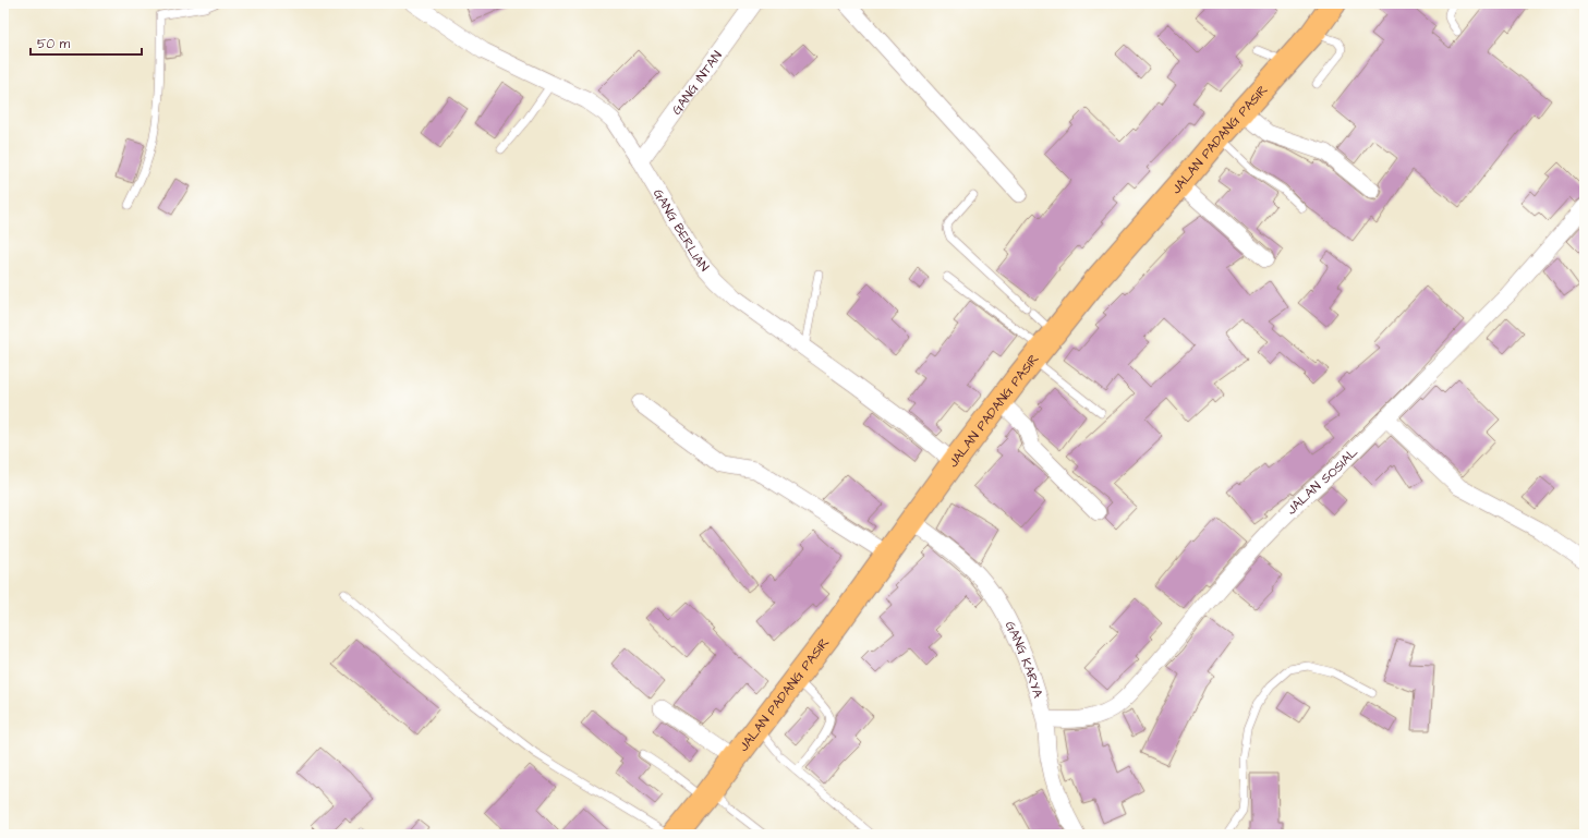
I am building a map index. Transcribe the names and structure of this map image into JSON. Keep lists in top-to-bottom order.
{
  "streets": {
    "highway": ["JALAN PADANG PASIR"],
    "street": [
      "GANG INTAN",
      "GANG BERLIAN",
      "JALAN SOSIAL",
      "GANG KARYA"
    ]
  },
  "crossings": [
    ["GANG INTAN", "GANG BERLIAN"],
    ["JALAN PADANG PASIR", "GANG BERLIAN"],
    ["JALAN PADANG PASIR", "GANG KARYA"],
    ["JALAN SOSIAL", "GANG KARYA"]
  ],
  "scale_bar": "50 m"
}
